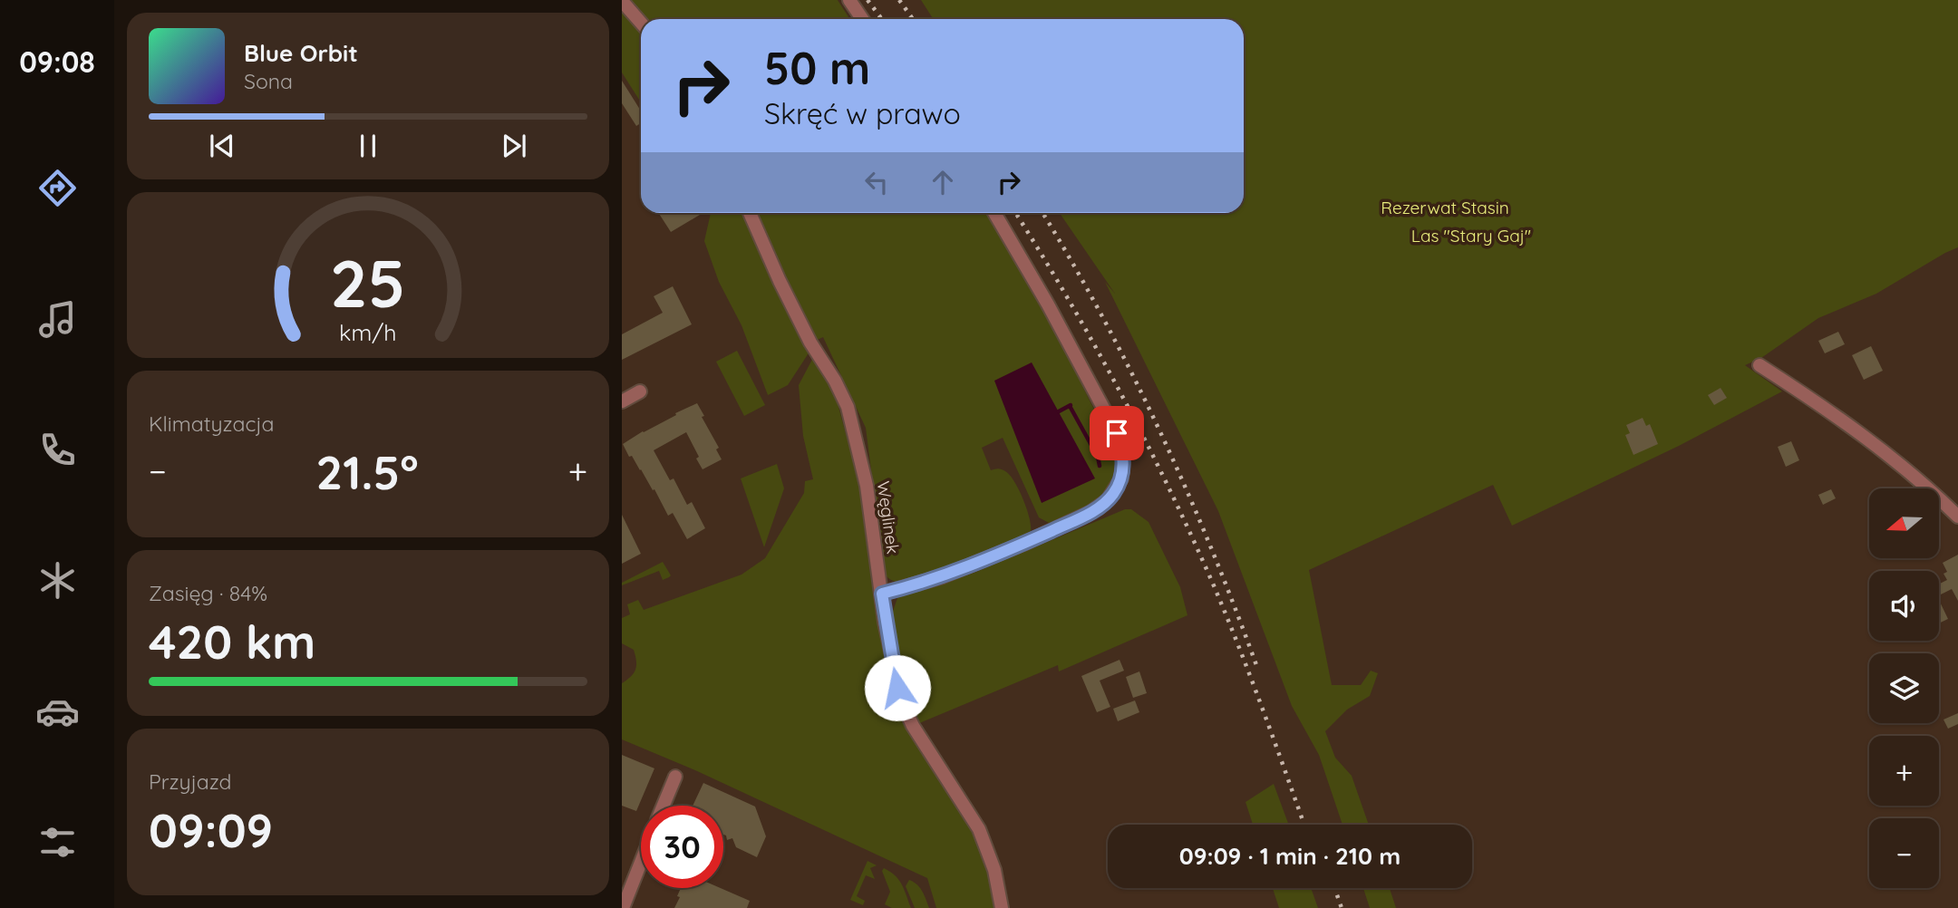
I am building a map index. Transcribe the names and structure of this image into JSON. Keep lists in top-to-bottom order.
{
  "streets": {
    "street": ["Węglinek"]
  },
  "parks": ["Rezerwat Stasin", "Las \"Stary Gaj\""],
  "north": "left",
  "page": {
    "tabs": "09:08",
    "turn": ["50 m", "Skręć w prawo"],
    "song": ["Blue Orbit", "Sona"],
    "tile": [
      "Klimatyzacja",
      ["Zasięg · 84%", "420 km"],
      ["Przyjazd", "09:09"]
    ],
    "heat": ["−", "21.5°", "+"],
    "map_buttons": ["+", "−"],
    "limit": "30",
    "trip": "09:09 · 1 min · 210 m",
    "gauge": ["25", "km/h"]
  }
}
